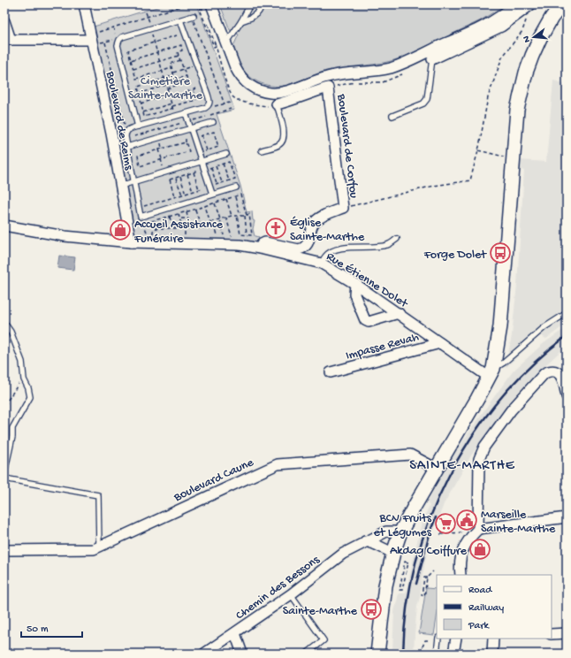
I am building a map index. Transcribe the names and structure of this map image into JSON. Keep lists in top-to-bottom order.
{
  "streets": {
    "street": [
      "Boulevard de Reims",
      "Boulevard de Corfou",
      "Rue Étienne Dolet",
      "Impasse Revah",
      "Boulevard Caune",
      "Chemin des Bessons"
    ]
  },
  "crossings": [
    ["Boulevard de Reims", "Rue Étienne Dolet"],
    ["Rue Étienne Dolet", "Impasse Revah"]
  ],
  "districts": ["SAINTE-MARTHE"],
  "parks": ["Cimetière Sainte-Marthe"],
  "places": {
    "church": ["Église Sainte-Marthe"],
    "shop": ["Accueil Assistance Funéraire", "Akdag Coiffure"],
    "bus stop": ["Forge Dolet", "Sainte-Marthe"],
    "public building": ["Marseille Sainte-Marthe"],
    "supermarket": ["BCV Fruits et Légumes"]
  },
  "legend": ["Road", "Railway", "Park"],
  "scale_bar": "50 m",
  "north": "left"
}
